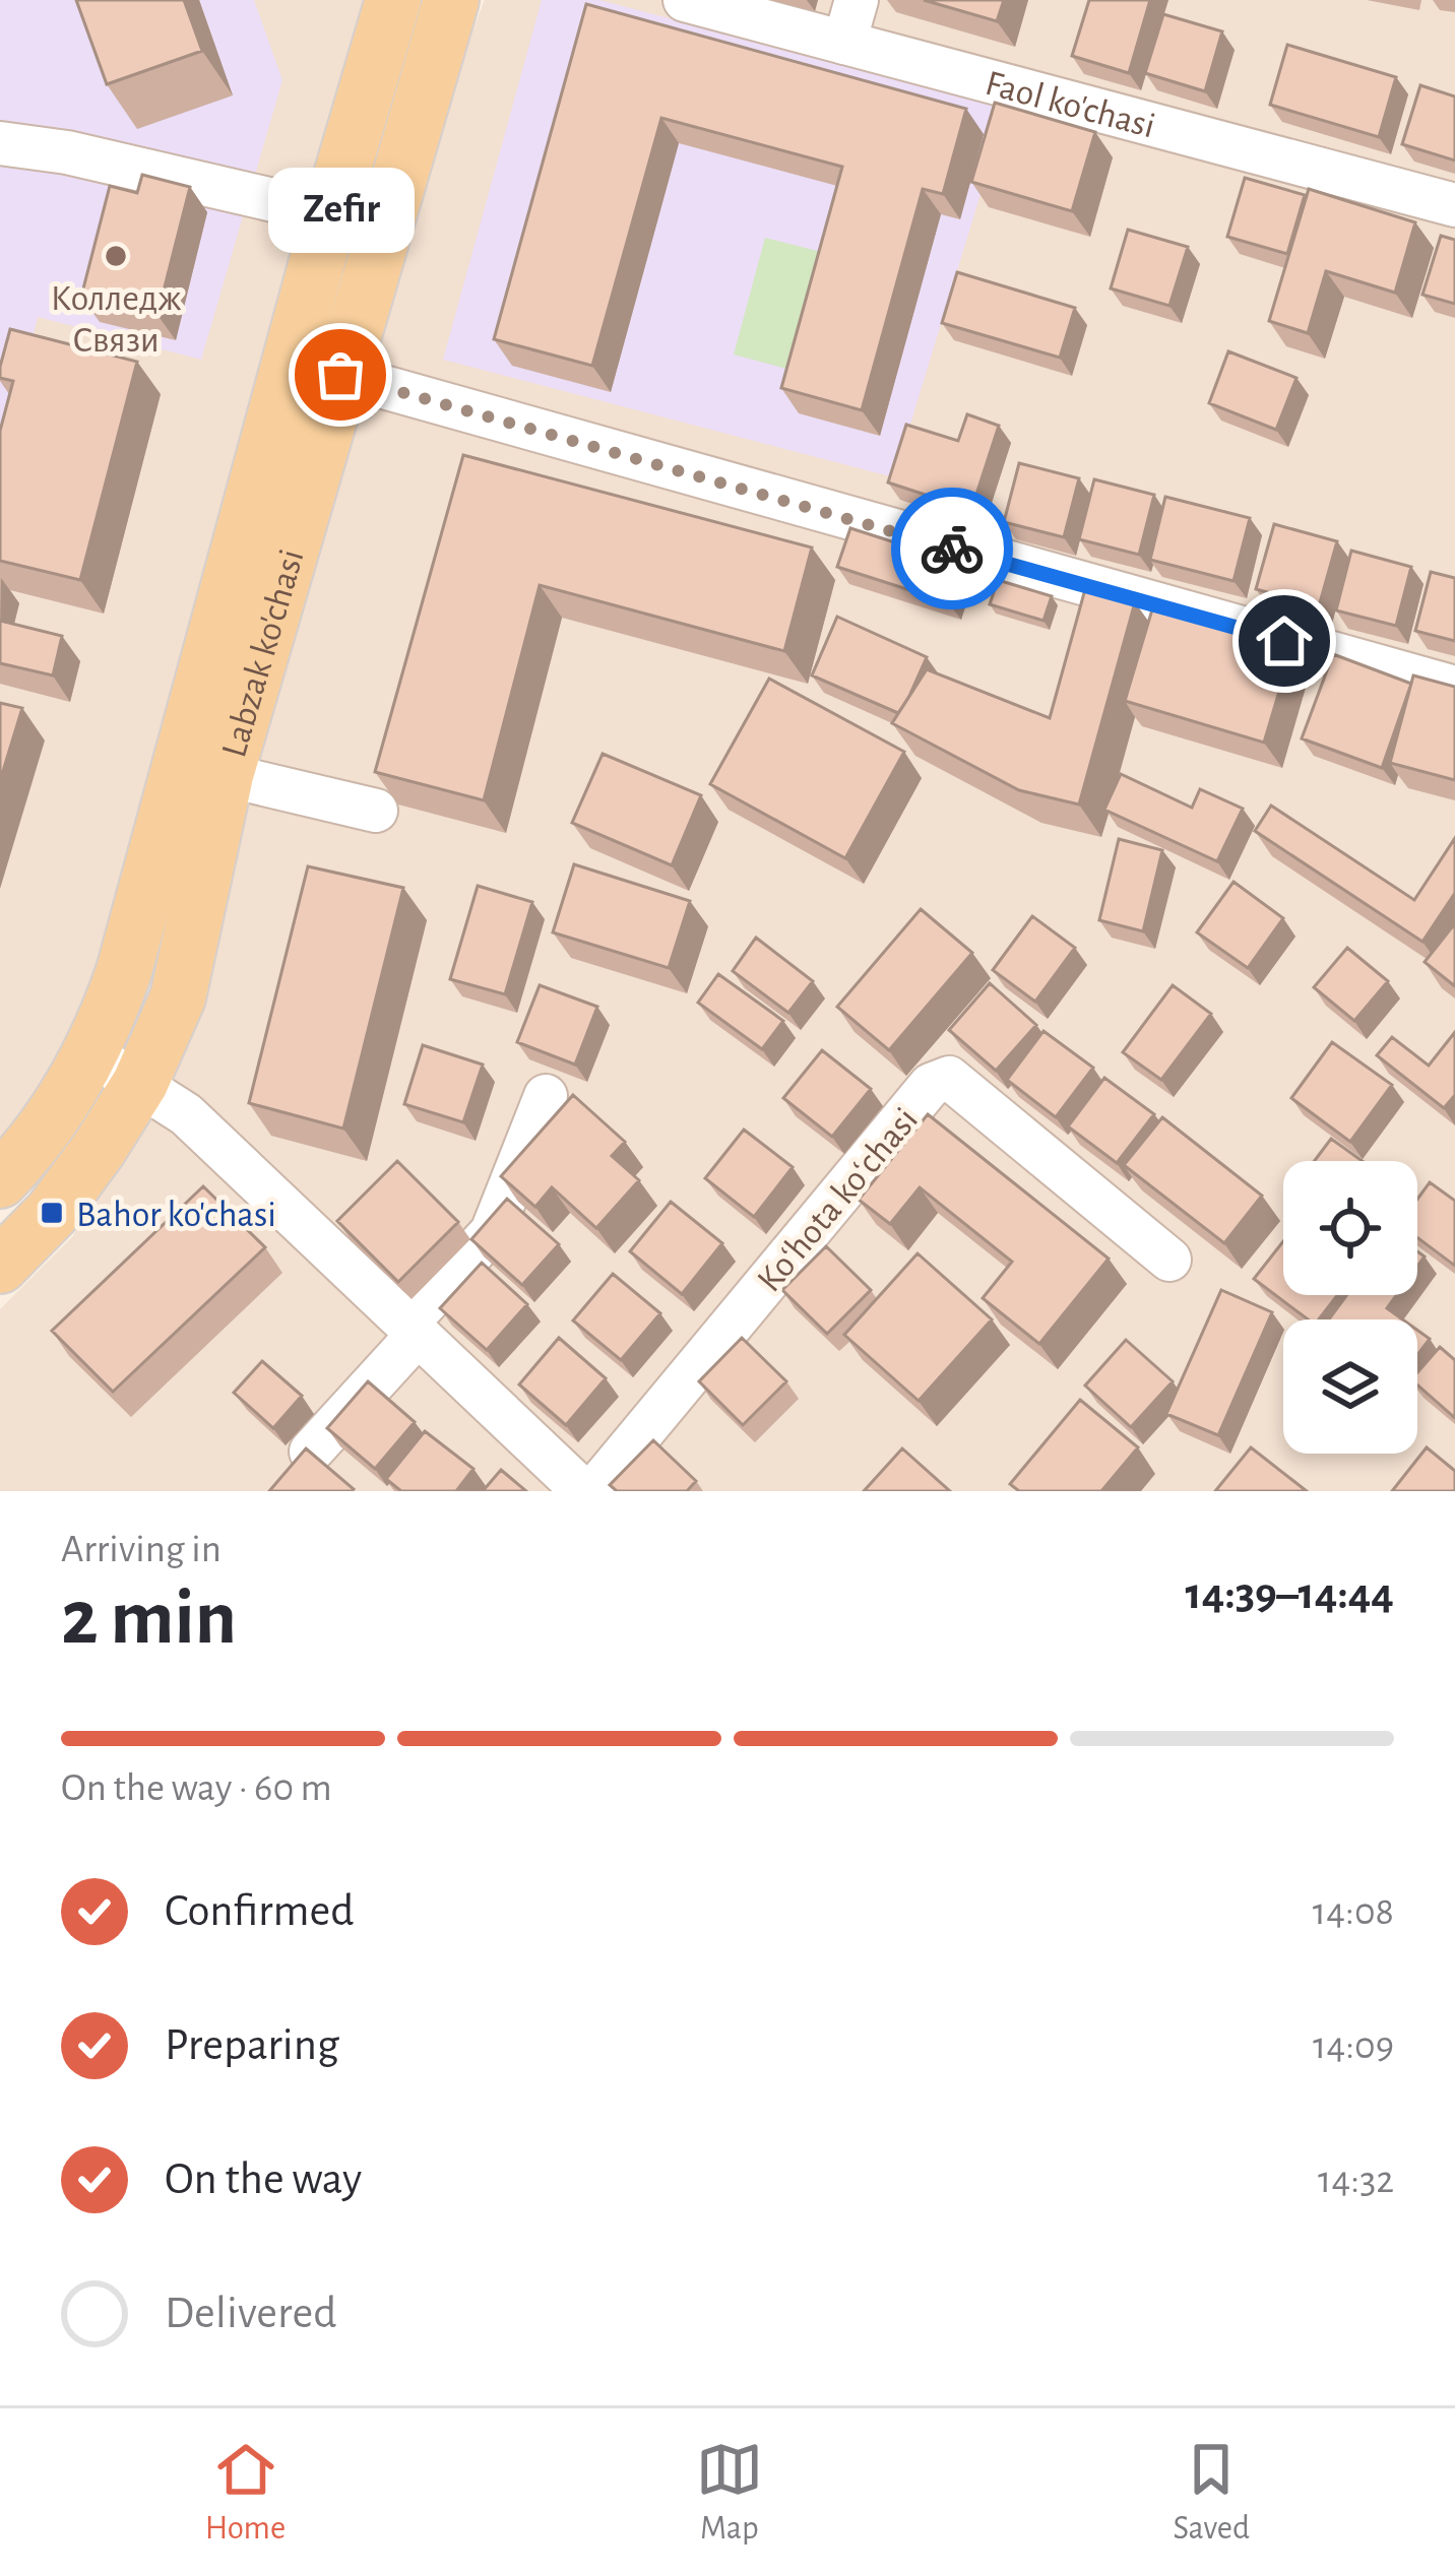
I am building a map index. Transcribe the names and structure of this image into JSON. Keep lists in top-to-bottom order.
{
  "streets": {
    "main road": ["Labzak ko'chasi"],
    "street": ["Faol ko'chasi", "Koʻhota koʻchasi"]
  },
  "places": {
    "other": ["Колледж Связи", "Zefir"],
    "transit": ["Bahor ko'chasi"]
  },
  "page": {
    "bubble": "Zefir",
    "heading": ["2 min", "Arriving in", "14:39–14:44"],
    "bar": "On the way · 60 m",
    "list": [
      ["Confirmed", "14:08"],
      ["Preparing", "14:09"],
      ["On the way", "14:32"],
      "Delivered"
    ],
    "tabs": ["Home", "Map", "Saved"]
  }
}
